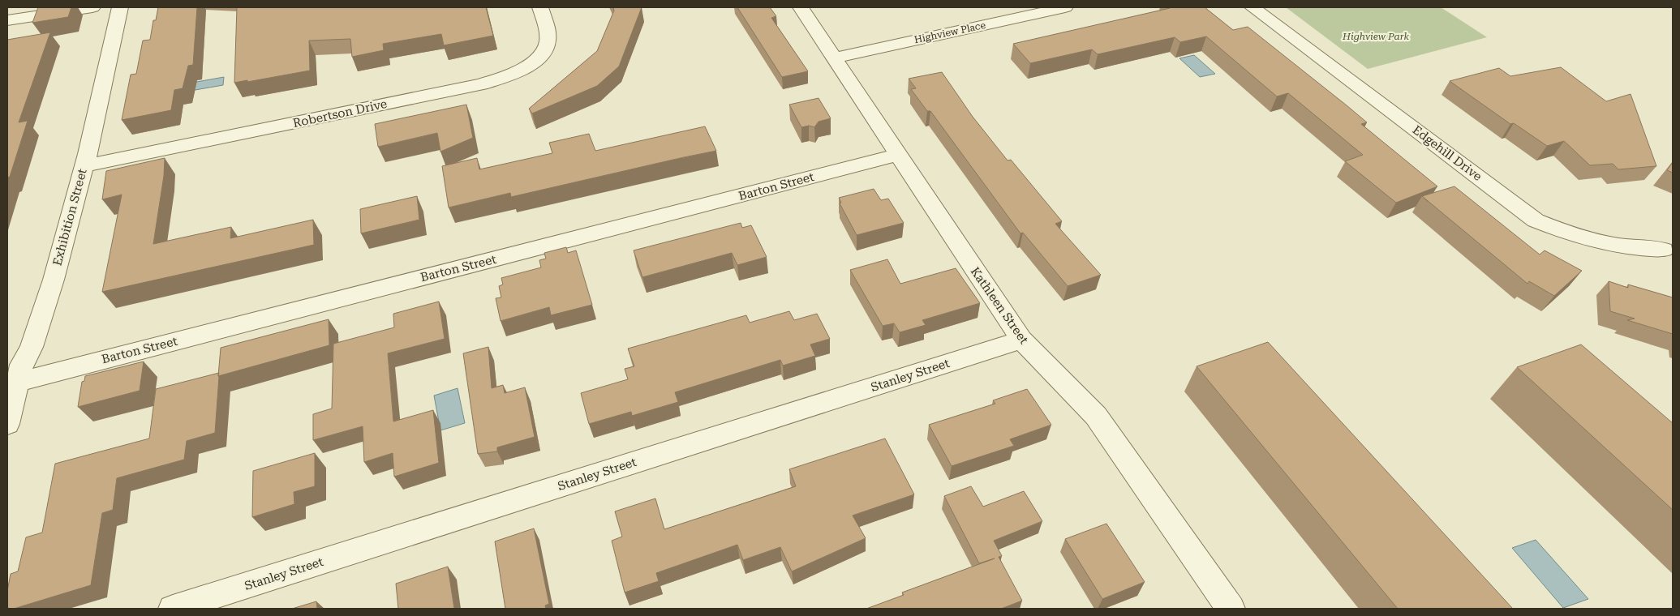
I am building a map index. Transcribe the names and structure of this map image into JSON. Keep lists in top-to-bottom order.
{
  "streets": {
    "street": [
      "Highview Place",
      "Robertson Drive",
      "Edgehill Drive",
      "Barton Street",
      "Exhibition Street",
      "Kathleen Street",
      "Stanley Street"
    ]
  },
  "crossings": [
    ["Highview Place", "Kathleen Street"],
    ["Robertson Drive", "Exhibition Street"],
    ["Barton Street", "Exhibition Street"],
    ["Barton Street", "Kathleen Street"],
    ["Kathleen Street", "Stanley Street"]
  ],
  "parks": ["Highview Park"]
}
